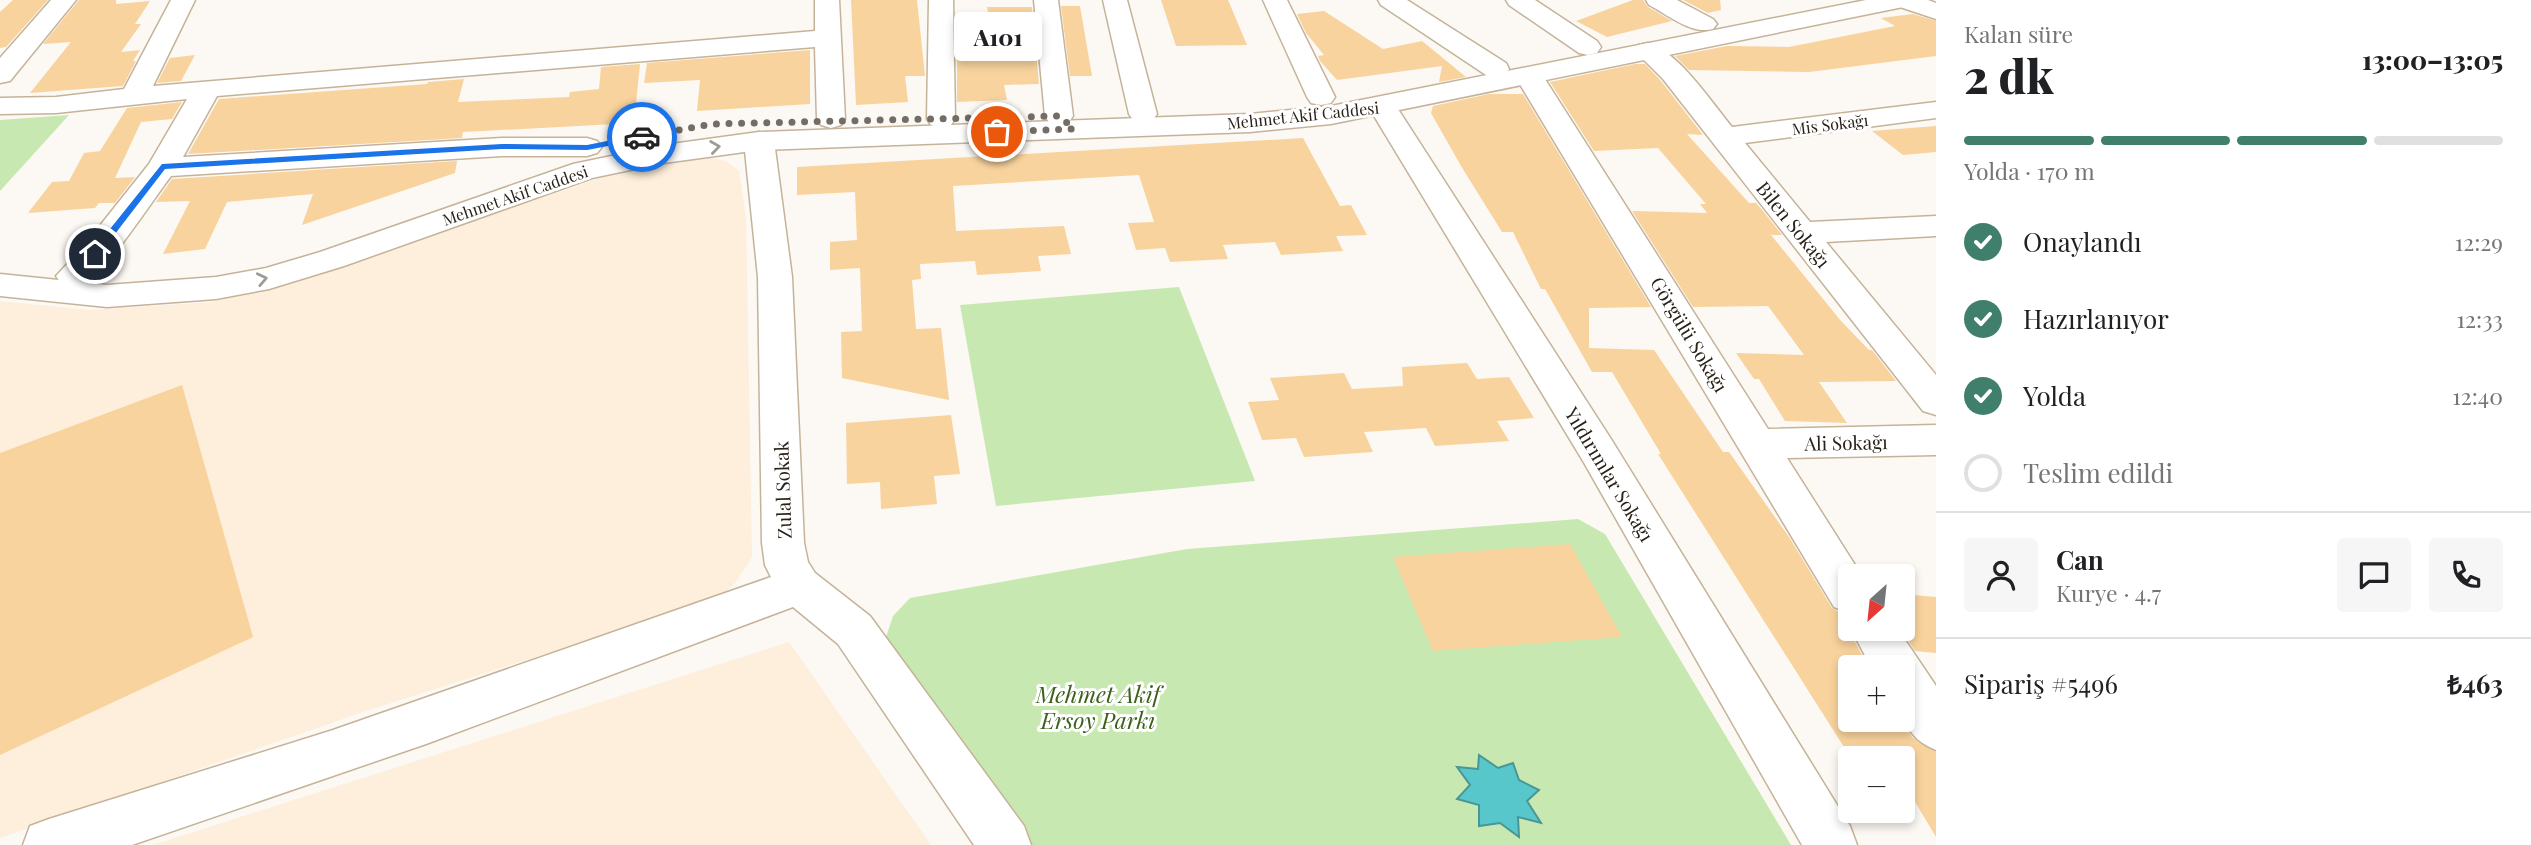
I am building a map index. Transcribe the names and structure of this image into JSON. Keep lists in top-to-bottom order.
{
  "streets": {
    "street": [
      "Mehmet Akif Caddesi",
      "Mis Sokağı",
      "Bilen Sokağı",
      "Görgülü Sokağı",
      "Ali Sokağı",
      "Yıldırımlar Sokağı",
      "Zulal Sokak"
    ]
  },
  "crossings": [
    ["Mehmet Akif Caddesi", "Bilen Sokağı"],
    ["Mehmet Akif Caddesi", "Görgülü Sokağı"],
    ["Mehmet Akif Caddesi", "Yıldırımlar Sokağı"],
    ["Mehmet Akif Caddesi", "Zulal Sokak"],
    ["Mis Sokağı", "Bilen Sokağı"],
    ["Görgülü Sokağı", "Ali Sokağı"]
  ],
  "parks": ["Mehmet Akif Ersoy Parkı"],
  "places": ["A101"],
  "north": "bottom left",
  "page": {
    "heading": ["2 dk", "Kalan süre", "13:00–13:05"],
    "panel": [
      "Can",
      "Kurye · 4.7",
      "Sipariş #5496",
      "₺463"
    ],
    "bubble": "A101",
    "bar": "Yolda · 170 m",
    "list": [
      ["Onaylandı", "12:29"],
      ["Hazırlanıyor", "12:33"],
      ["Yolda", "12:40"],
      "Teslim edildi"
    ],
    "map_buttons": ["+", "−"]
  }
}
